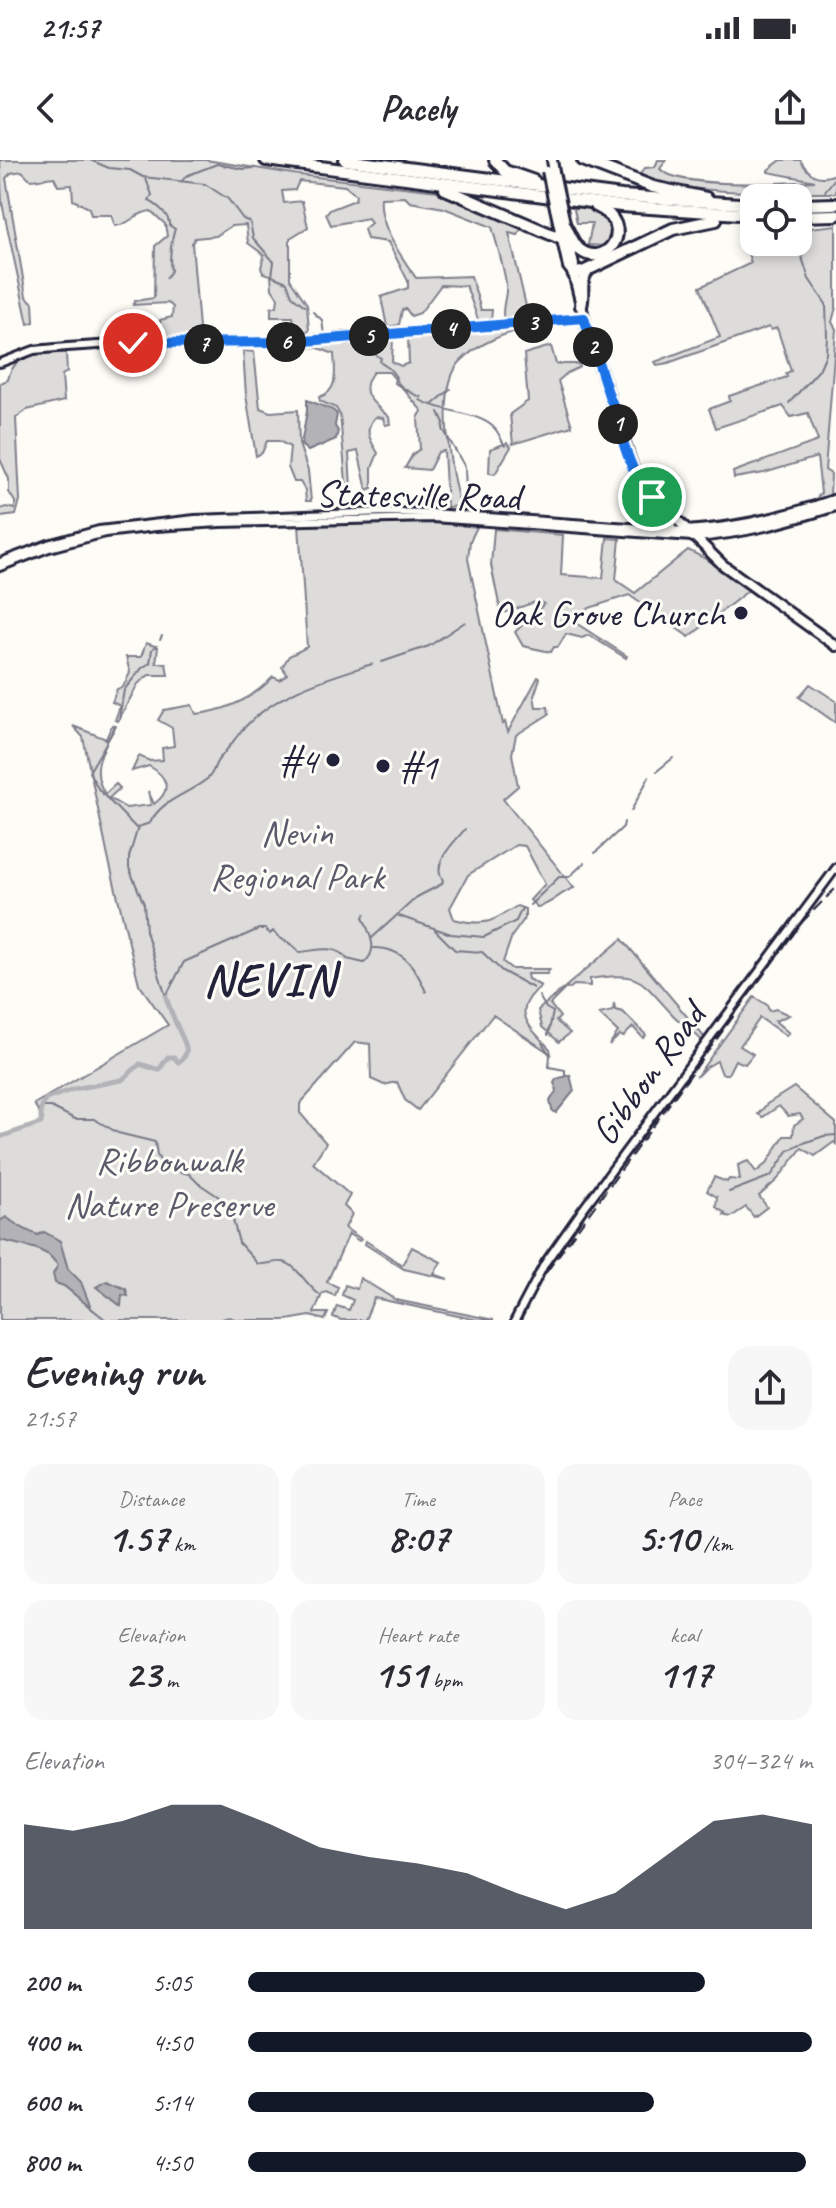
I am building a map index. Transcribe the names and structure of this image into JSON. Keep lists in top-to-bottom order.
{
  "streets": {
    "main road": ["Statesville Road", "Gibbon Road"]
  },
  "districts": ["NEVIN"],
  "parks": ["Nevin Regional Park", "Ribbonwalk Nature Preserve"],
  "places": ["Oak Grove Church", "#4", "#1"],
  "page": {
    "status": "21:57",
    "header": "Pacely",
    "pins": [
      "3",
      "4",
      "5",
      "6",
      "7",
      "2",
      "1"
    ],
    "heading": ["Evening run", "21:57"],
    "stats": [
      ["Distance", "1.57 km"],
      ["Time", "8:07"],
      ["Pace", "5:10 /km"],
      ["Elevation", "23 m"],
      ["Heart rate", "151 bpm"],
      ["kcal", "117"]
    ],
    "chart": ["Elevation", "304–324 m"],
    "list": [
      {
        "name": "200 m",
        "note": "5:05"
      },
      {
        "name": "400 m",
        "note": "4:50"
      },
      {
        "name": "600 m",
        "note": "5:14"
      },
      {
        "name": "800 m",
        "note": "4:50"
      }
    ]
  }
}
